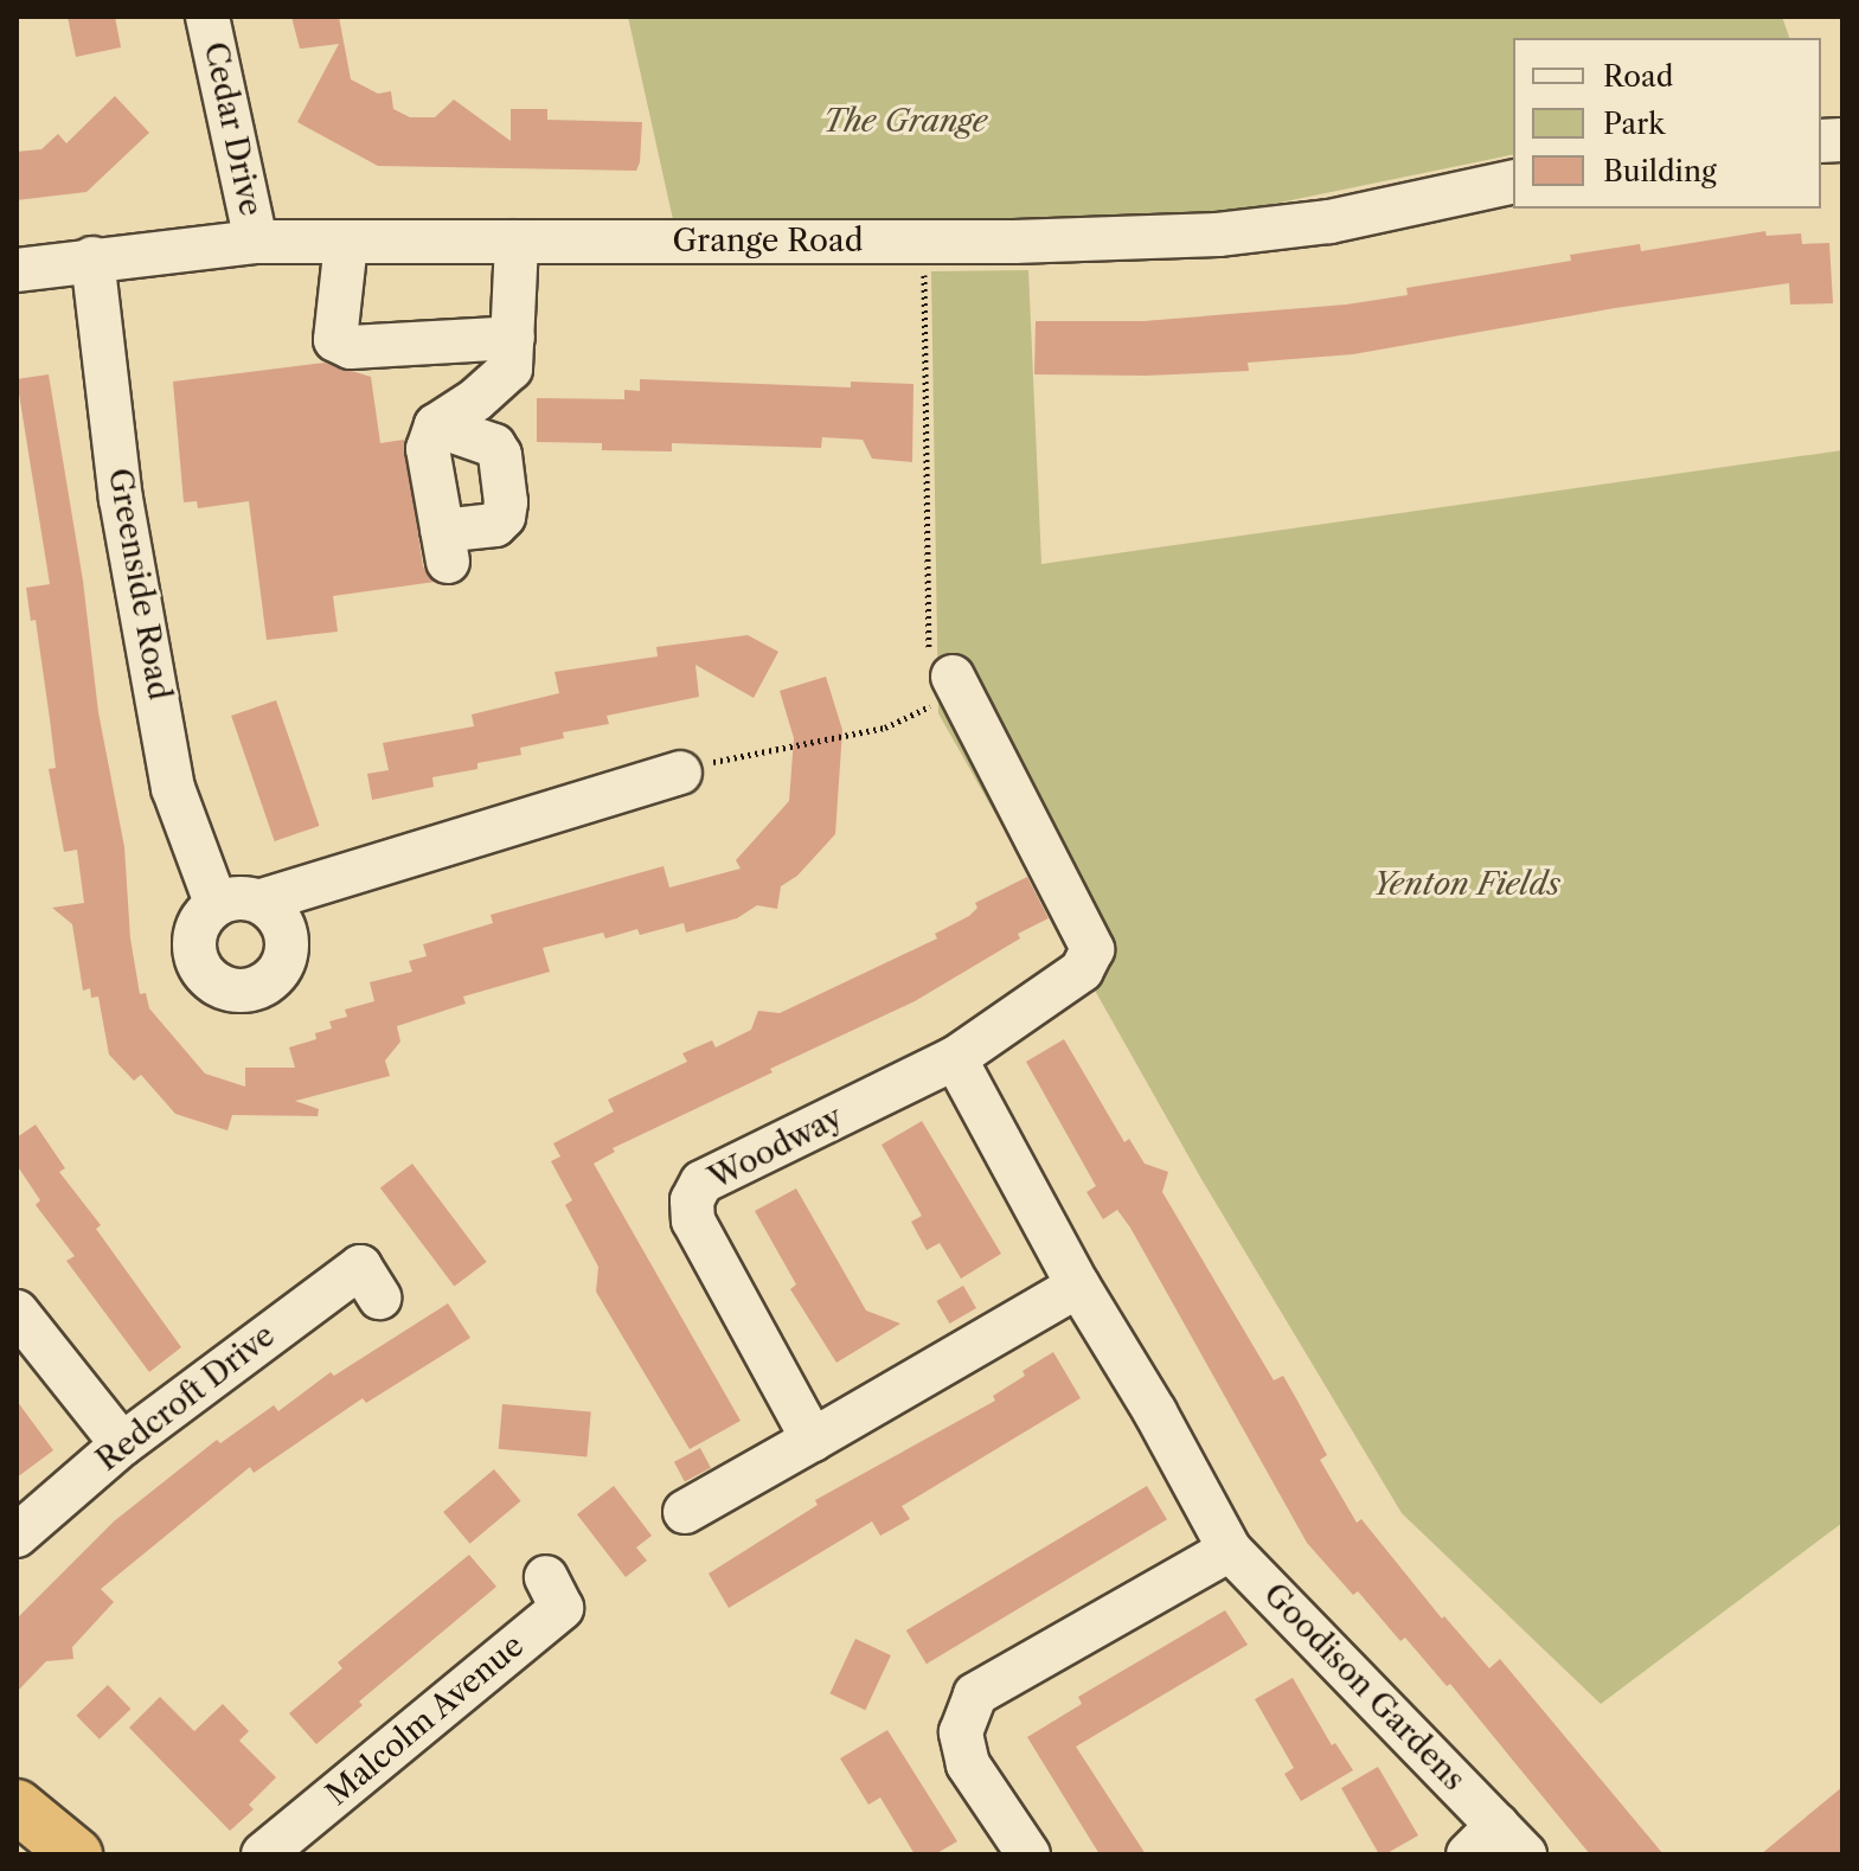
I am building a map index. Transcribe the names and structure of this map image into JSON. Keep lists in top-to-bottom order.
{
  "streets": {
    "street": [
      "Cedar Drive",
      "Grange Road",
      "Greenside Road",
      "Woodway",
      "Redcroft Drive",
      "Goodison Gardens",
      "Malcolm Avenue"
    ]
  },
  "crossings": [
    ["Cedar Drive", "Grange Road"],
    ["Grange Road", "Greenside Road"]
  ],
  "parks": ["The Grange", "Yenton Fields"],
  "legend": ["Road", "Park", "Building"]
}
